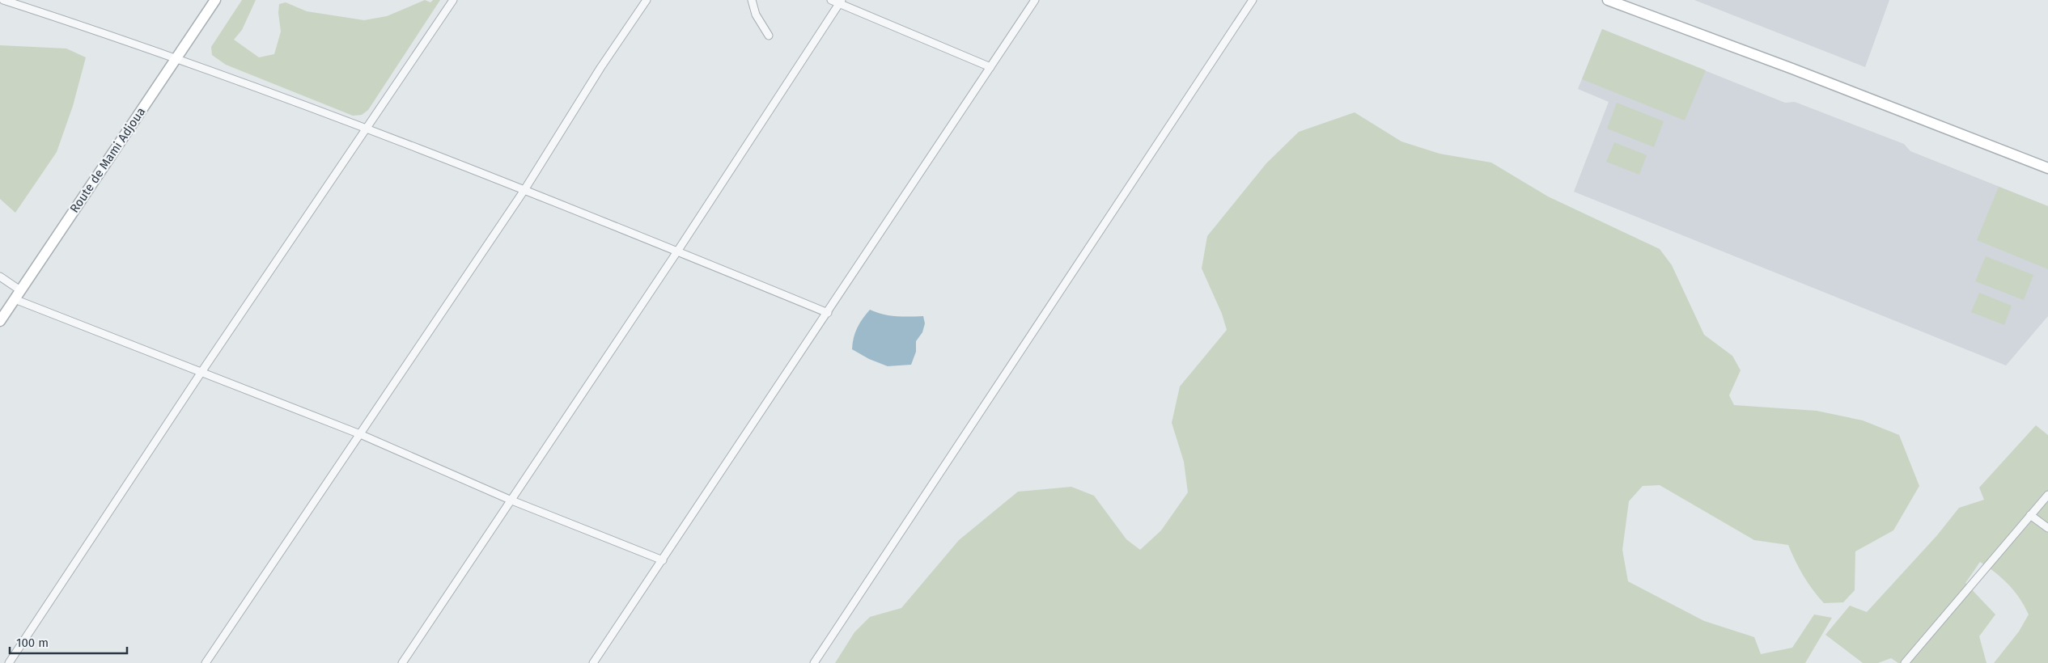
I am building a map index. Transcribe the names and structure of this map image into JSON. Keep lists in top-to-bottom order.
{
  "streets": {
    "street": ["Route de Mami Adjoua"]
  },
  "scale_bar": "100 m"
}
